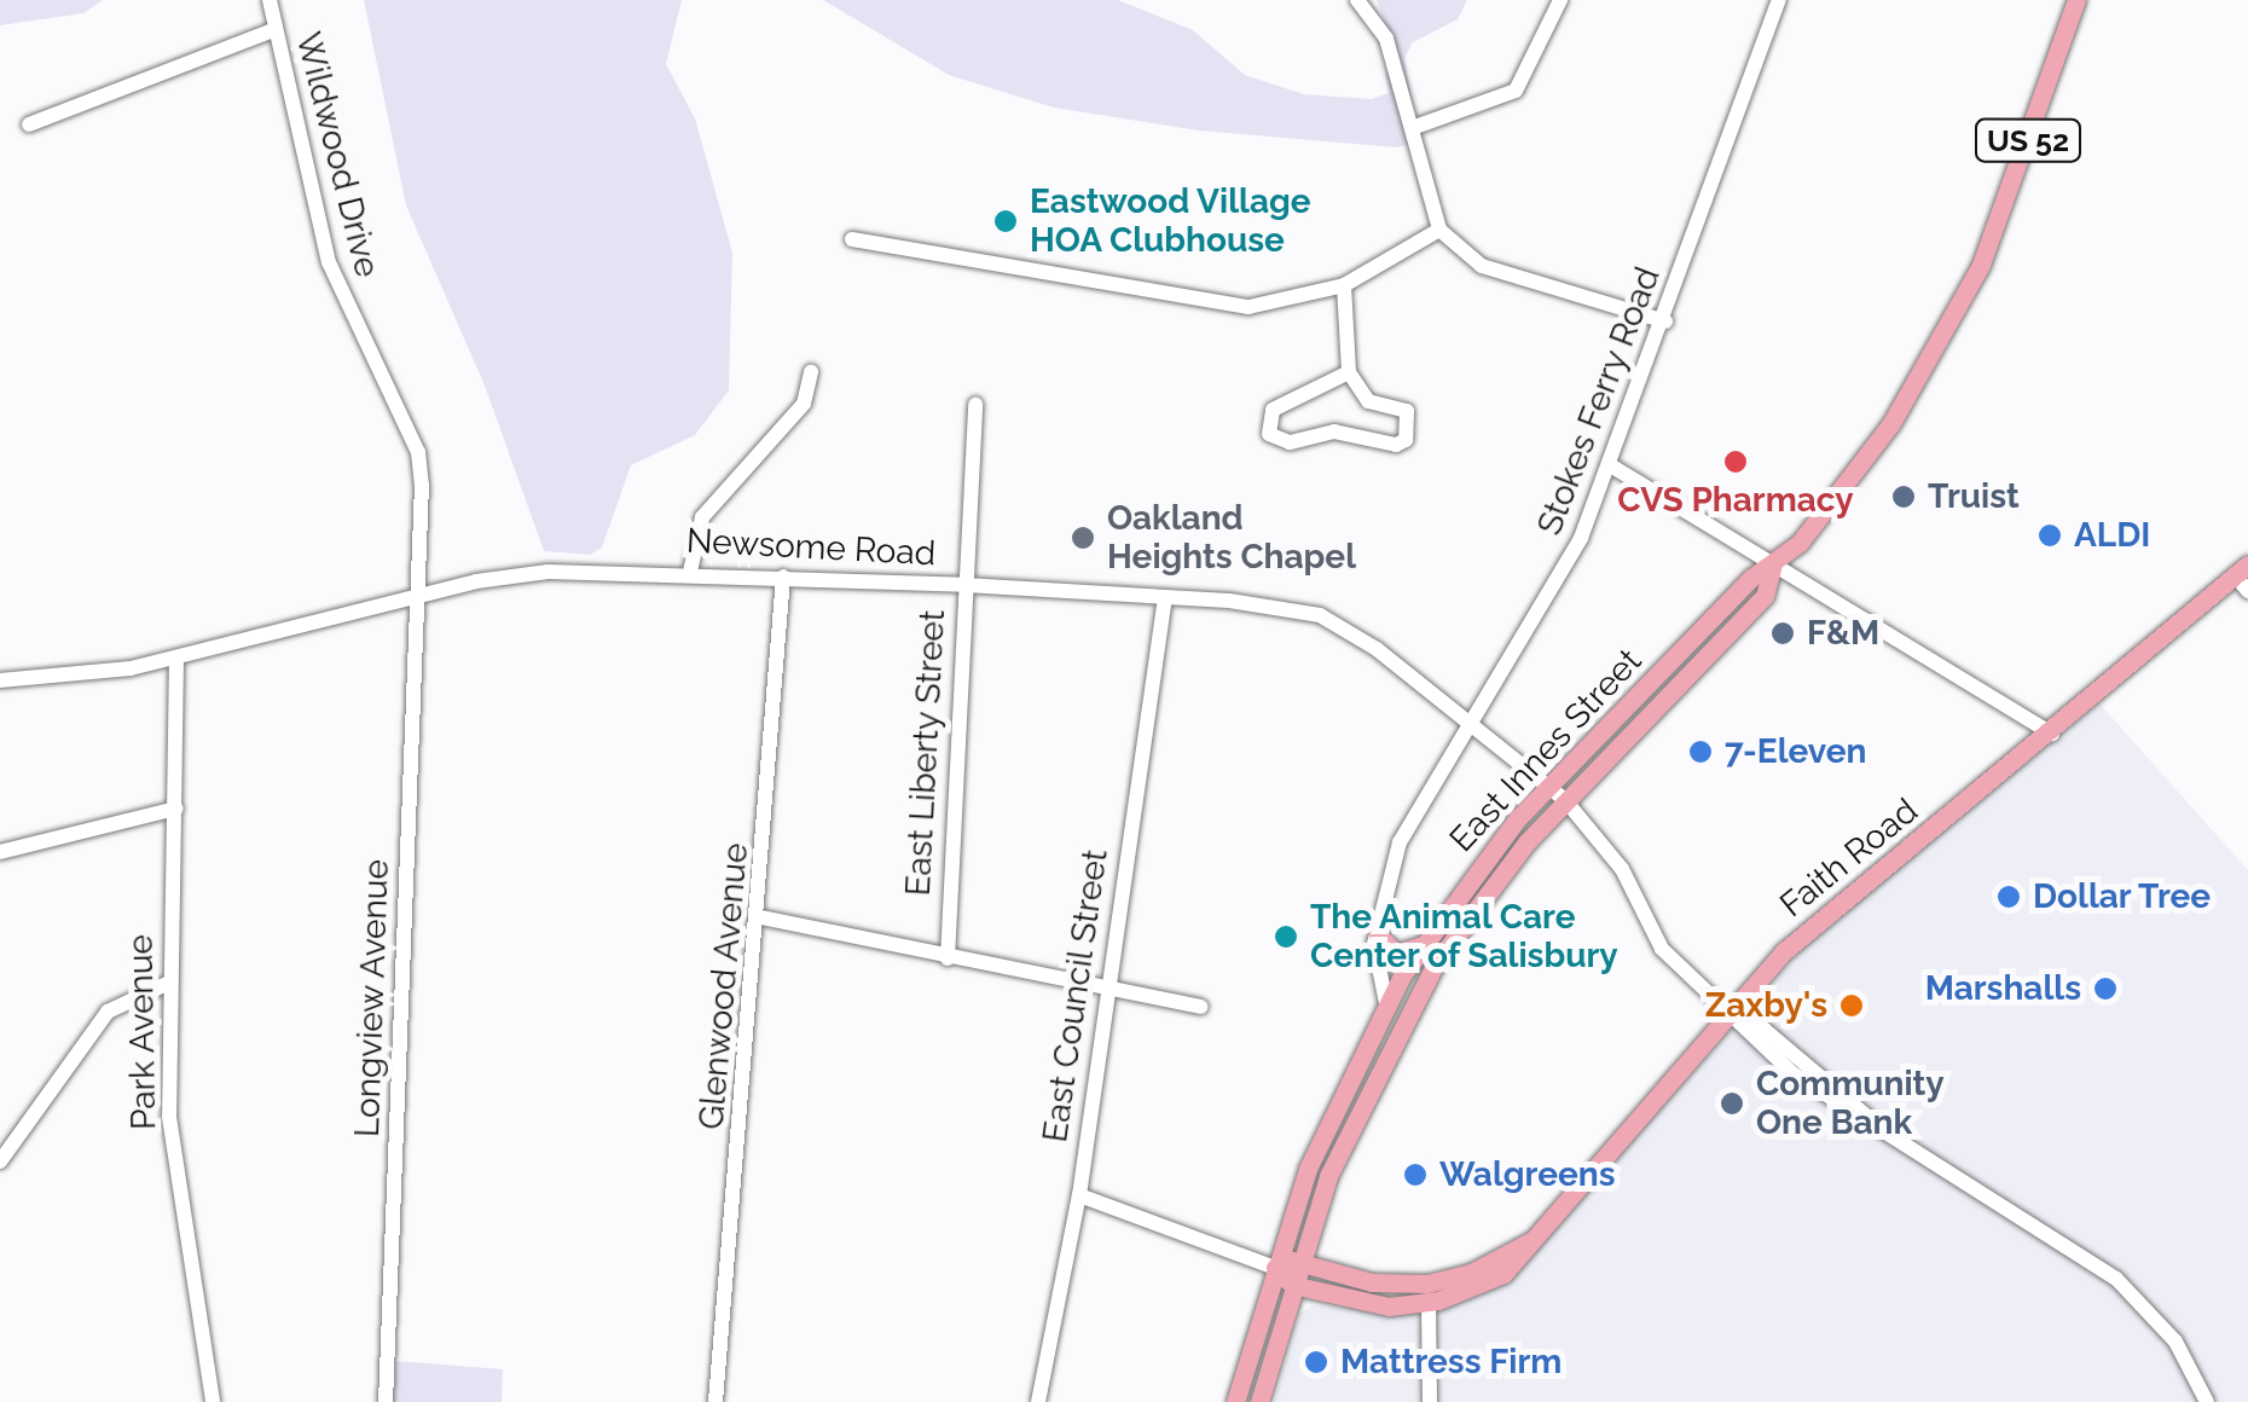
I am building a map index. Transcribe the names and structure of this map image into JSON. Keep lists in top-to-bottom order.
{
  "streets": {
    "main road": ["US 52", "East Innes Street", "Faith Road"],
    "street": [
      "Wildwood Drive",
      "Stokes Ferry Road",
      "Newsome Road",
      "East Liberty Street",
      "Glenwood Avenue",
      "East Council Street",
      "Longview Avenue",
      "Park Avenue"
    ]
  },
  "crossings": [
    ["Wildwood Drive", "Newsome Road"],
    ["Wildwood Drive", "Longview Avenue"],
    ["Stokes Ferry Road", "Newsome Road"],
    ["Stokes Ferry Road", "East Innes Street"],
    ["Newsome Road", "East Innes Street"],
    ["Newsome Road", "East Liberty Street"],
    ["Newsome Road", "Faith Road"],
    ["Newsome Road", "Glenwood Avenue"],
    ["Newsome Road", "East Council Street"],
    ["Newsome Road", "Longview Avenue"],
    ["Newsome Road", "Park Avenue"],
    ["East Innes Street", "Faith Road"],
    ["Faith Road", "East Council Street"]
  ],
  "places": [
    "Eastwood Village HOA Clubhouse",
    "CVS Pharmacy",
    "Truist",
    "ALDI",
    "Oakland Heights Chapel",
    "F&M",
    "7-Eleven",
    "Dollar Tree",
    "The Animal Care Center of Salisbury",
    "Marshalls",
    "Zaxby's",
    "Community One Bank",
    "Walgreens",
    "Mattress Firm"
  ]
}
